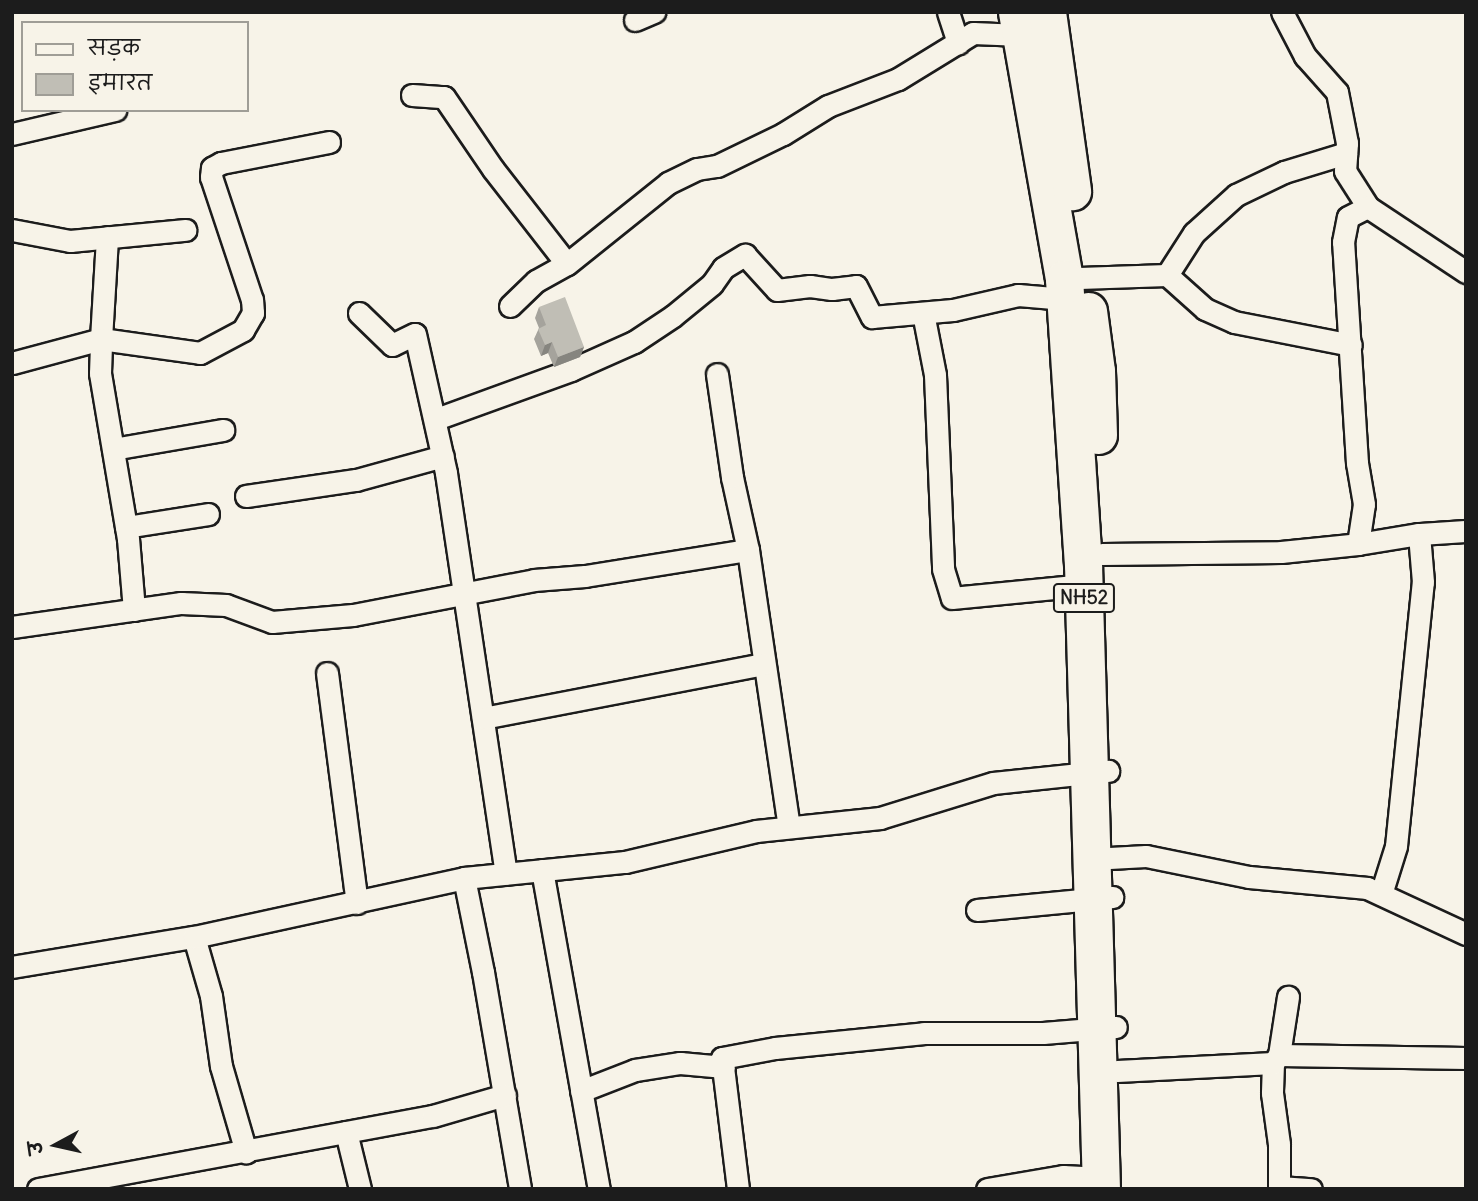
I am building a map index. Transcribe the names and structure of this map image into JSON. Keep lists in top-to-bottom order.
{
  "streets": {
    "highway": ["NH52"]
  },
  "legend": ["सड़क", "इमारत"],
  "north": "left"
}
